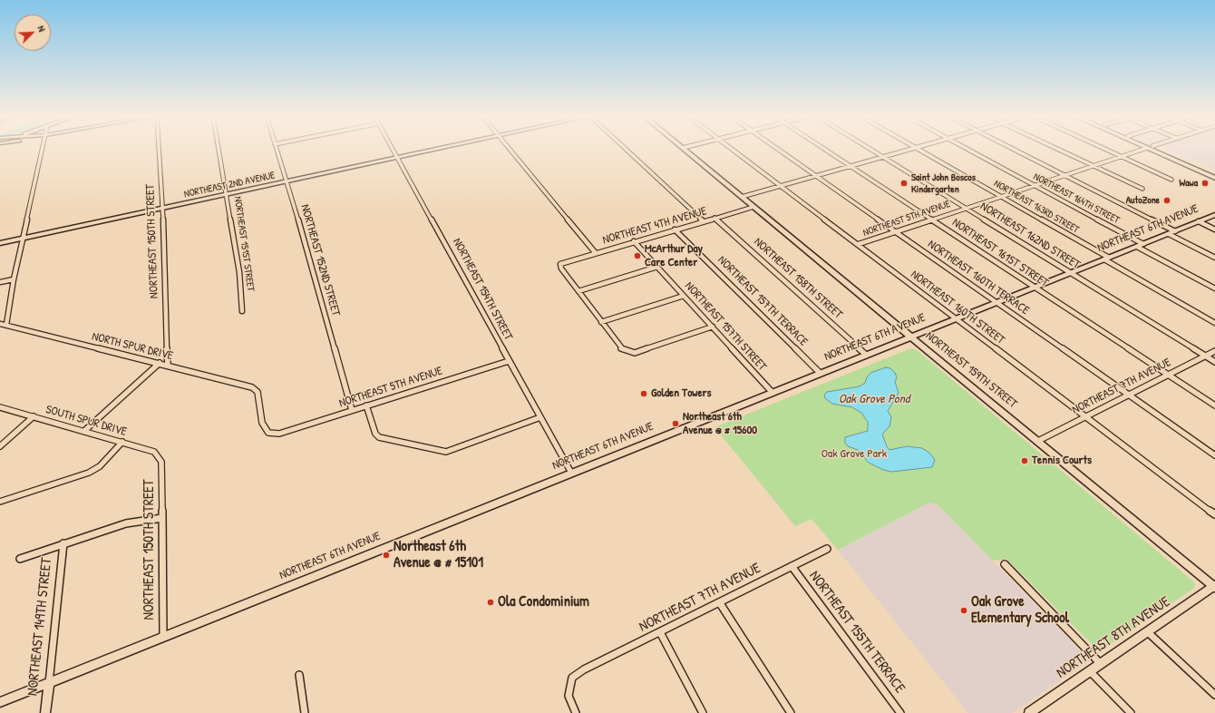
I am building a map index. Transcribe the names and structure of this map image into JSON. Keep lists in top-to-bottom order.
{
  "streets": {
    "street": [
      "NORTHEAST 2ND AVENUE",
      "NORTHEAST 164TH STREET",
      "NORTHEAST 163RD STREET",
      "NORTHEAST 5TH AVENUE",
      "NORTHEAST 4TH AVENUE",
      "NORTHEAST 6TH AVENUE",
      "NORTHEAST 162ND STREET",
      "NORTHEAST 150TH STREET",
      "NORTHEAST 151ST STREET",
      "NORTHEAST 161ST STREET",
      "NORTHEAST 152ND STREET",
      "NORTHEAST 160TH TERRACE",
      "NORTHEAST 158TH STREET",
      "NORTHEAST 154TH STREET",
      "NORTHEAST 157TH TERRACE",
      "NORTHEAST 160TH STREET",
      "NORTHEAST 157TH STREET",
      "NORTH SPUR DRIVE",
      "NORTHEAST 159TH STREET",
      "NORTHEAST 7TH AVENUE",
      "SOUTH SPUR DRIVE",
      "NORTHEAST 149TH STREET",
      "NORTHEAST 155TH TERRACE",
      "NORTHEAST 8TH AVENUE"
    ]
  },
  "crossings": [
    ["NORTHEAST 2ND AVENUE", "NORTHEAST 150TH STREET"],
    ["NORTHEAST 2ND AVENUE", "NORTHEAST 151ST STREET"],
    ["NORTHEAST 2ND AVENUE", "NORTHEAST 152ND STREET"],
    ["NORTHEAST 2ND AVENUE", "NORTHEAST 154TH STREET"],
    ["NORTHEAST 164TH STREET", "NORTHEAST 5TH AVENUE"],
    ["NORTHEAST 164TH STREET", "NORTHEAST 6TH AVENUE"],
    ["NORTHEAST 163RD STREET", "NORTHEAST 5TH AVENUE"],
    ["NORTHEAST 163RD STREET", "NORTHEAST 6TH AVENUE"],
    ["NORTHEAST 5TH AVENUE", "NORTHEAST 162ND STREET"],
    ["NORTHEAST 5TH AVENUE", "NORTHEAST 161ST STREET"],
    ["NORTHEAST 5TH AVENUE", "NORTHEAST 152ND STREET"],
    ["NORTHEAST 5TH AVENUE", "NORTHEAST 160TH TERRACE"],
    ["NORTHEAST 5TH AVENUE", "NORTHEAST 154TH STREET"],
    ["NORTHEAST 5TH AVENUE", "NORTHEAST 160TH STREET"],
    ["NORTHEAST 5TH AVENUE", "NORTH SPUR DRIVE"],
    ["NORTHEAST 4TH AVENUE", "NORTHEAST 158TH STREET"],
    ["NORTHEAST 4TH AVENUE", "NORTHEAST 157TH TERRACE"],
    ["NORTHEAST 4TH AVENUE", "NORTHEAST 157TH STREET"],
    ["NORTHEAST 4TH AVENUE", "NORTHEAST 159TH STREET"],
    ["NORTHEAST 6TH AVENUE", "NORTHEAST 162ND STREET"],
    ["NORTHEAST 6TH AVENUE", "NORTHEAST 150TH STREET"],
    ["NORTHEAST 6TH AVENUE", "NORTHEAST 161ST STREET"],
    ["NORTHEAST 6TH AVENUE", "NORTHEAST 160TH TERRACE"],
    ["NORTHEAST 6TH AVENUE", "NORTHEAST 158TH STREET"],
    ["NORTHEAST 6TH AVENUE", "NORTHEAST 154TH STREET"],
    ["NORTHEAST 6TH AVENUE", "NORTHEAST 157TH TERRACE"],
    ["NORTHEAST 6TH AVENUE", "NORTHEAST 160TH STREET"],
    ["NORTHEAST 6TH AVENUE", "NORTHEAST 157TH STREET"],
    ["NORTHEAST 6TH AVENUE", "NORTHEAST 159TH STREET"],
    ["NORTHEAST 6TH AVENUE", "NORTHEAST 149TH STREET"],
    ["NORTHEAST 162ND STREET", "NORTHEAST 7TH AVENUE"],
    ["NORTHEAST 150TH STREET", "NORTH SPUR DRIVE"],
    ["NORTHEAST 150TH STREET", "SOUTH SPUR DRIVE"],
    ["NORTHEAST 161ST STREET", "NORTHEAST 7TH AVENUE"],
    ["NORTHEAST 160TH TERRACE", "NORTHEAST 7TH AVENUE"],
    ["NORTHEAST 160TH STREET", "NORTHEAST 7TH AVENUE"],
    ["NORTHEAST 159TH STREET", "NORTHEAST 7TH AVENUE"],
    ["NORTHEAST 159TH STREET", "NORTHEAST 8TH AVENUE"],
    ["NORTHEAST 7TH AVENUE", "NORTHEAST 155TH TERRACE"]
  ],
  "water": ["Oak Grove Pond"],
  "parks": ["Oak Grove Park"],
  "places": [
    "Saint John Boscos Kindergarten",
    "Wawa",
    "AutoZone",
    "McArthur Day Care Center",
    "Golden Towers",
    "Northeast 6th Avenue @ # 15600",
    "Tennis Courts",
    "Northeast 6th Avenue @ # 15101",
    "Ola Condominium",
    "Oak Grove Elementary School"
  ],
  "north": "top right"
}
